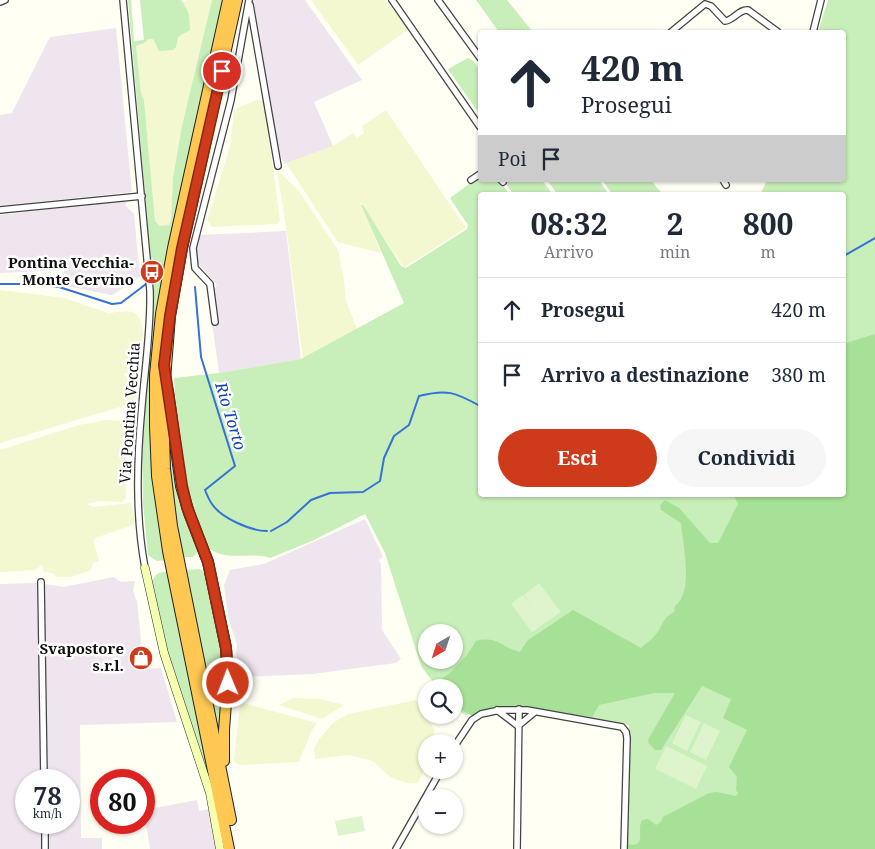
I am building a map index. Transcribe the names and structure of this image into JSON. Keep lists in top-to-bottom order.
{
  "streets": {
    "street": ["Via Pontina Vecchia"]
  },
  "water": ["Rio Torto"],
  "places": {
    "bus stop": ["Pontina Vecchia- Monte Cervino"],
    "shop": ["Svapostore s.r.l."]
  },
  "north": "bottom left",
  "page": {
    "turn": ["420 m", "Prosegui"],
    "then": "Poi",
    "eta": [
      "08:32",
      "Arrivo",
      "2",
      "min",
      "800",
      "m"
    ],
    "list": [
      {
        "name": "Prosegui",
        "value": "420 m"
      },
      {
        "name": "Arrivo a destinazione",
        "value": "380 m"
      }
    ],
    "buttons": ["Esci", "Condividi"],
    "map_buttons": ["+", "−"],
    "speed": "78 km/h",
    "limit": "80"
  }
}
